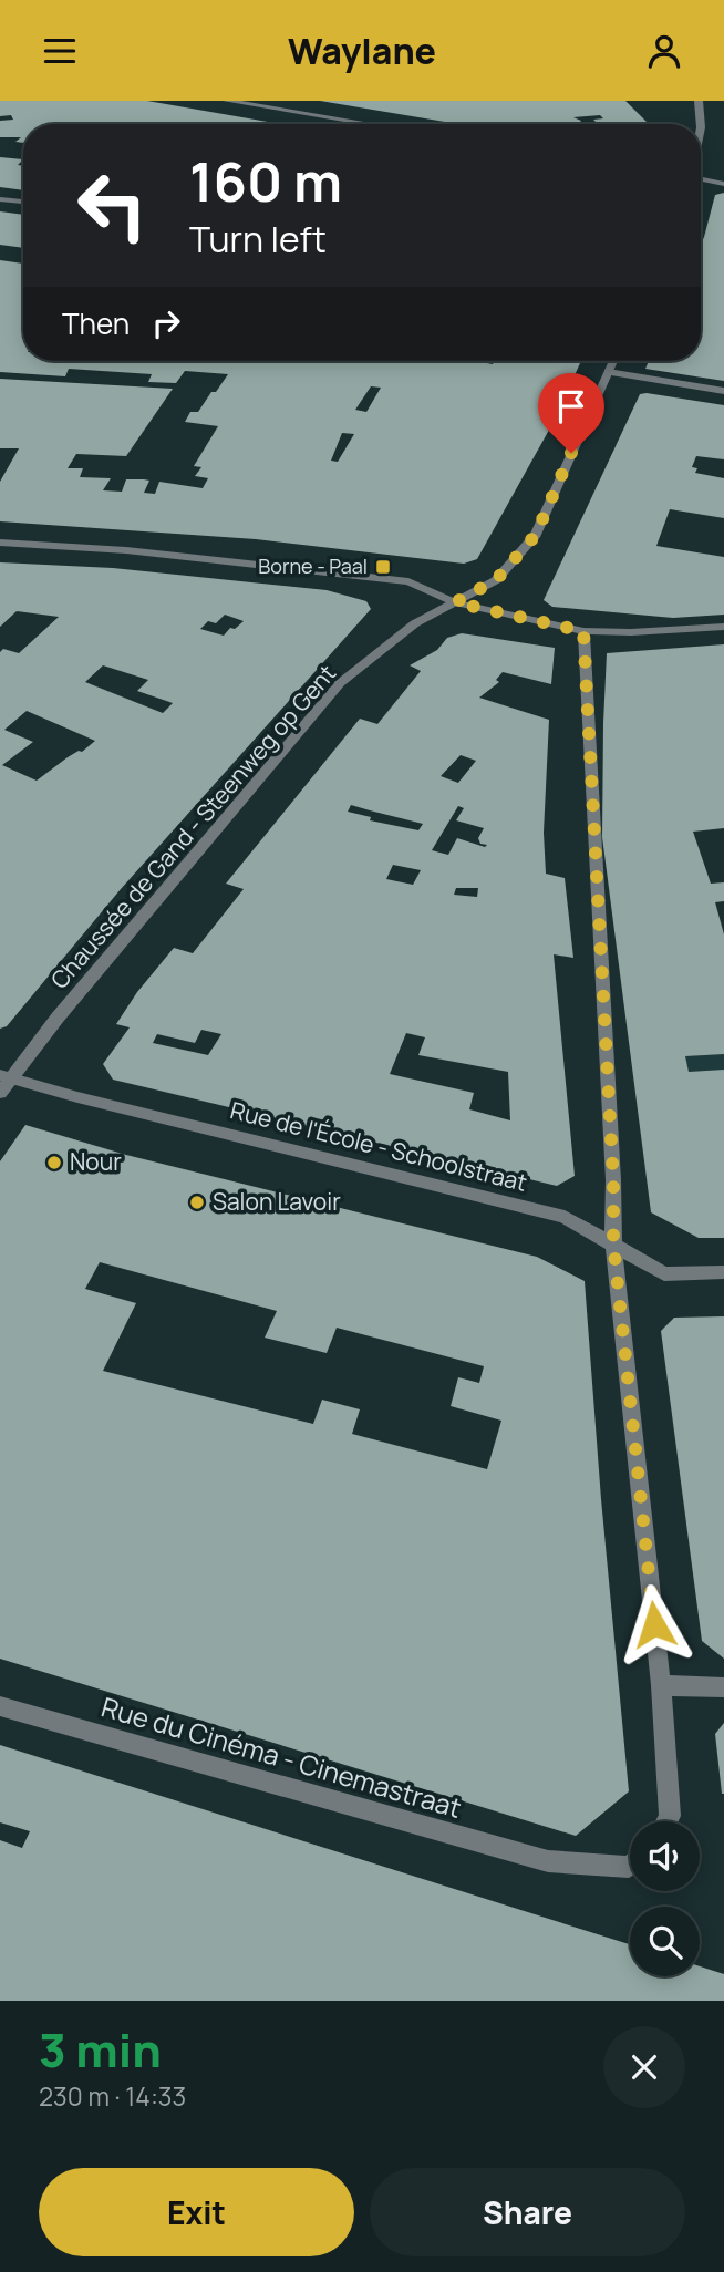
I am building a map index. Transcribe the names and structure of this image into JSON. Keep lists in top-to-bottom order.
{
  "streets": {
    "street": ["Chaussée de Gand - Steenweg op Gent", "Rue de l'École - Schoolstraat", "Rue du Cinéma - Cinemastraat"]
  },
  "crossings": [
    ["Chaussée de Gand - Steenweg op Gent", "Rue de l'École - Schoolstraat"]
  ],
  "places": {
    "transit": ["Borne - Paal"],
    "other": ["Nour", "Salon Lavoir"]
  },
  "page": {
    "header": "Waylane",
    "turn": ["160 m", "Turn left"],
    "then": "Then",
    "heading": ["3 min", "230 m · 14:33"],
    "buttons": ["Exit", "Share"]
  }
}
